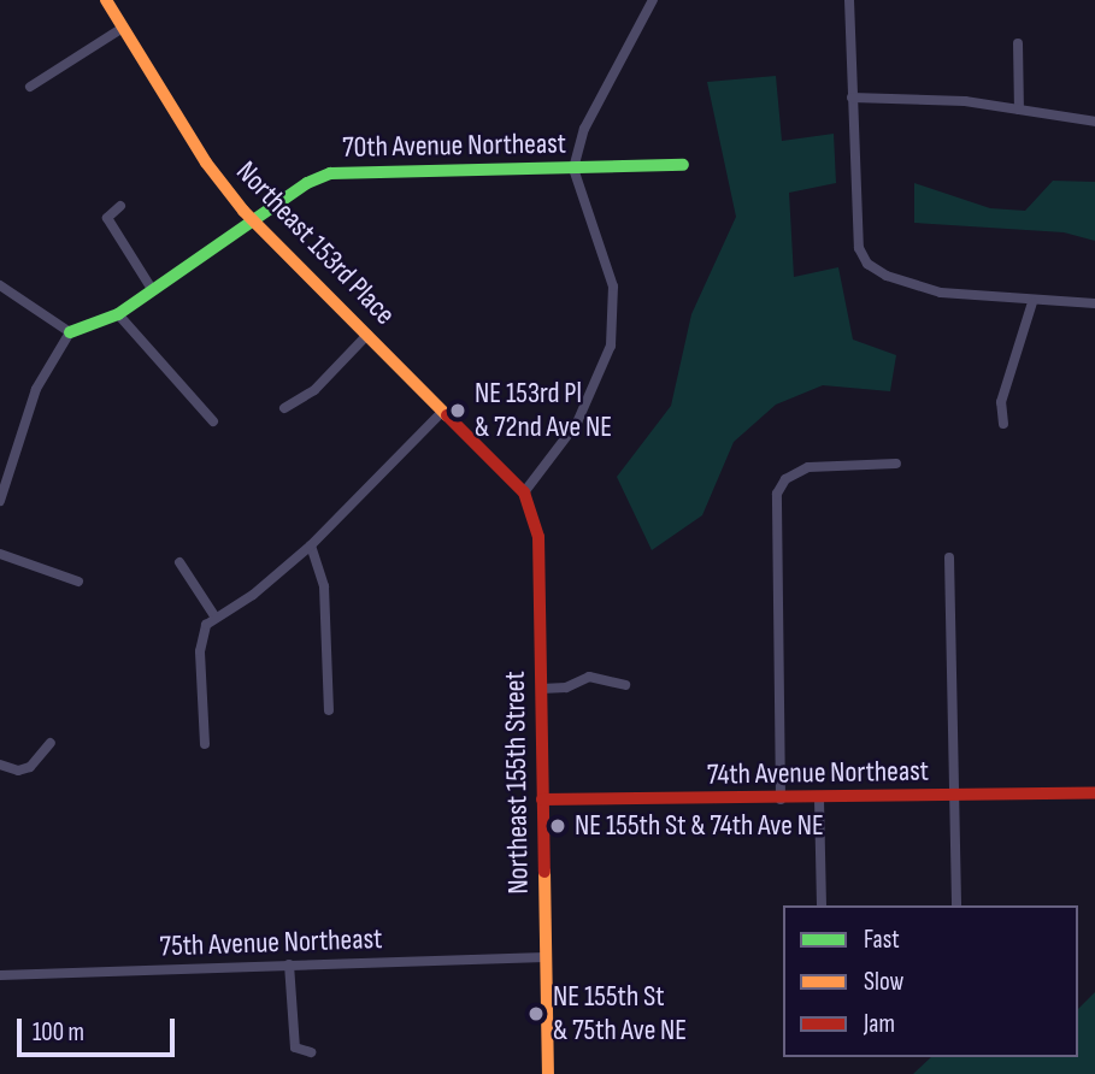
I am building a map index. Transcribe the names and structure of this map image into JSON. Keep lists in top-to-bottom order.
{
  "streets": {
    "street": [
      "70th Avenue Northeast",
      "Northeast 153rd Place",
      "74th Avenue Northeast",
      "Northeast 155th Street",
      "75th Avenue Northeast"
    ]
  },
  "crossings": [
    ["70th Avenue Northeast", "Northeast 153rd Place"],
    ["Northeast 153rd Place", "Northeast 155th Street"],
    ["74th Avenue Northeast", "Northeast 155th Street"],
    ["Northeast 155th Street", "75th Avenue Northeast"]
  ],
  "places": ["NE 153rd Pl & 72nd Ave NE", "NE 155th St & 74th Ave NE", "NE 155th St & 75th Ave NE"],
  "legend": ["Fast", "Slow", "Jam"],
  "scale_bar": "100 m"
}
